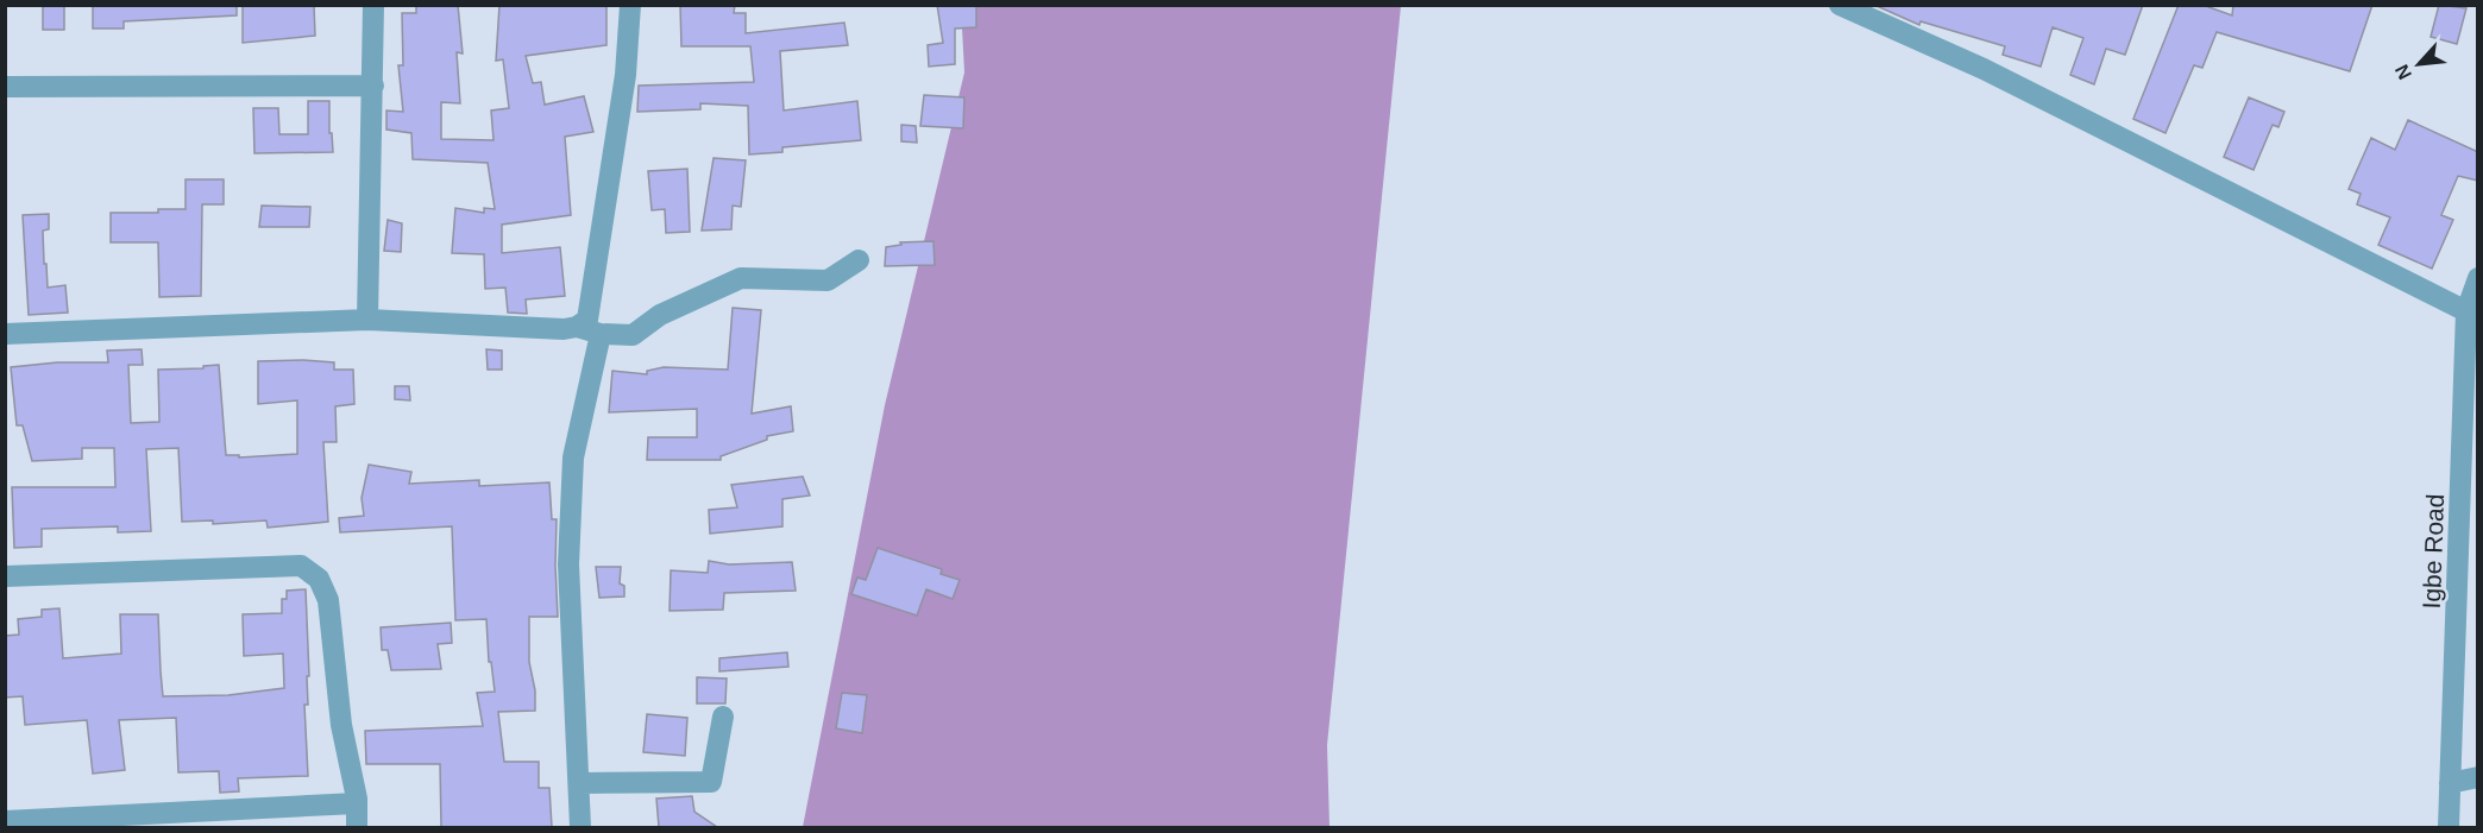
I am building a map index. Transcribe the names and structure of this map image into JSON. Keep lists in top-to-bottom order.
{
  "streets": {
    "street": ["Igbe Road"]
  },
  "north": "bottom left"
}
